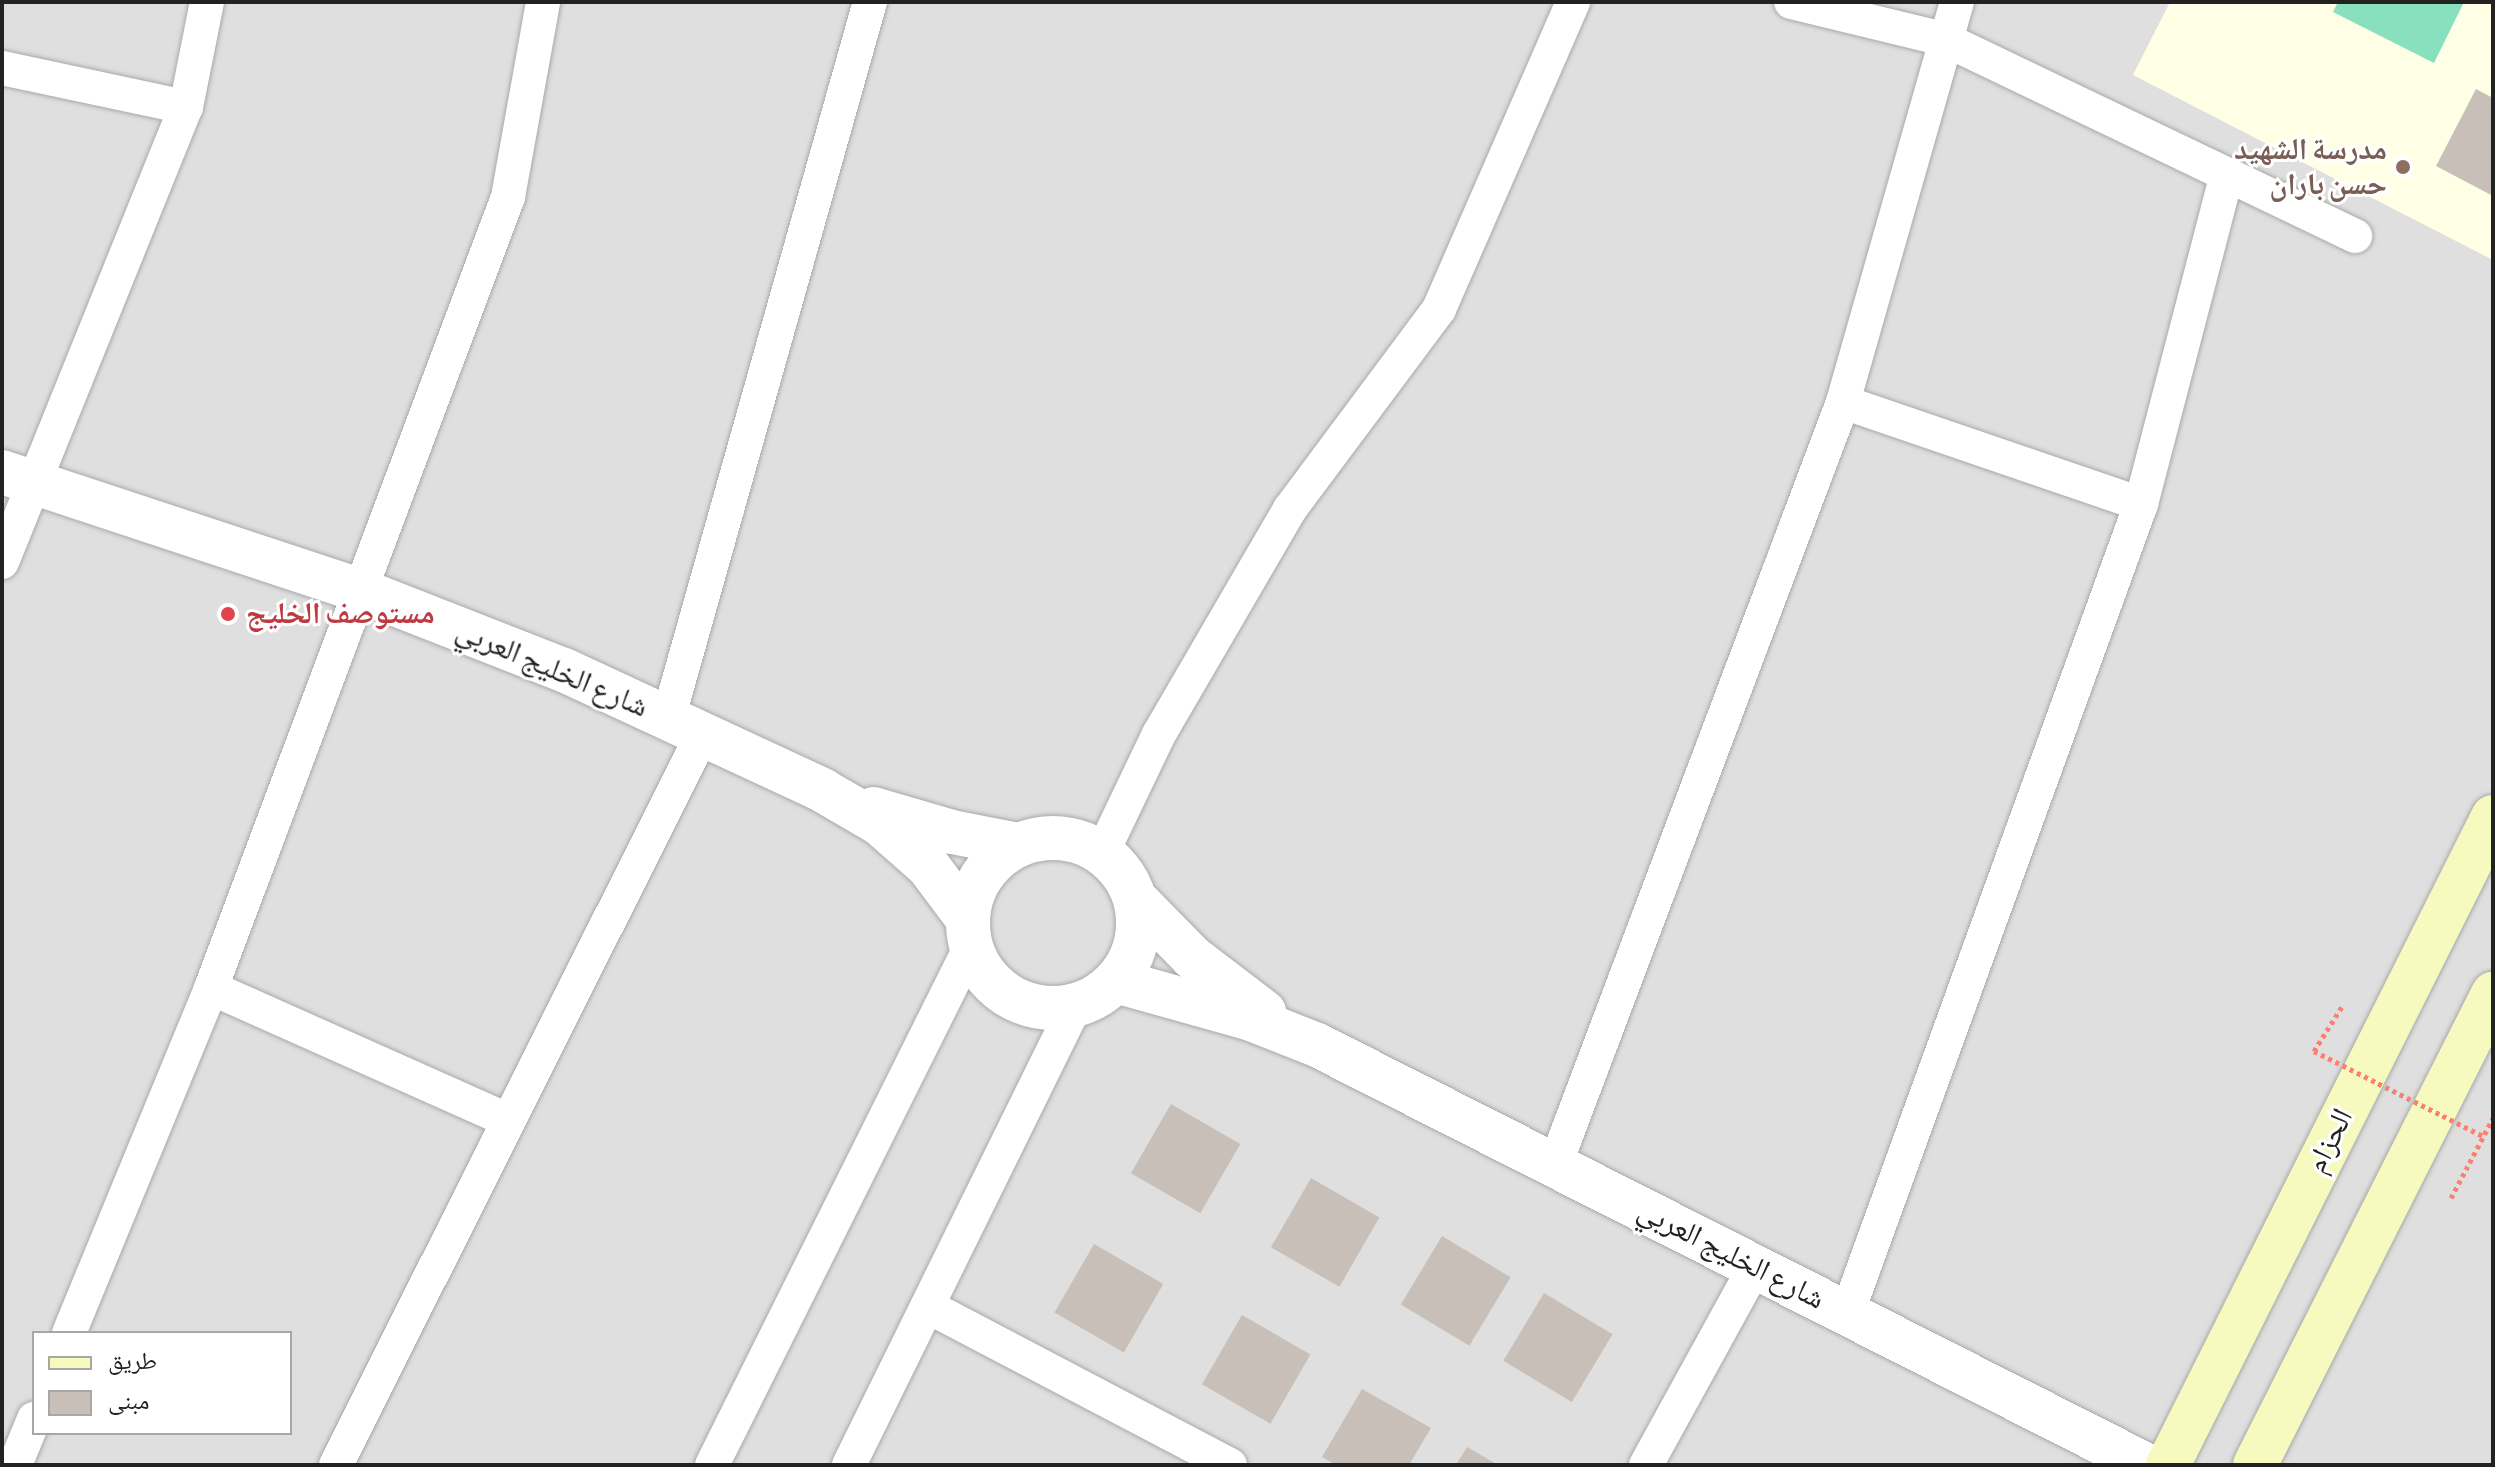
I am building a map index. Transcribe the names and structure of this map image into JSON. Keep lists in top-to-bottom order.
{
  "streets": {
    "main road": ["الحزام"],
    "street": ["شارع الخليج العربي"]
  },
  "places": ["مدرسة الشهيد حسن باران", "مستوصف الخليج"],
  "legend": ["طريق", "مبنى"]
}
